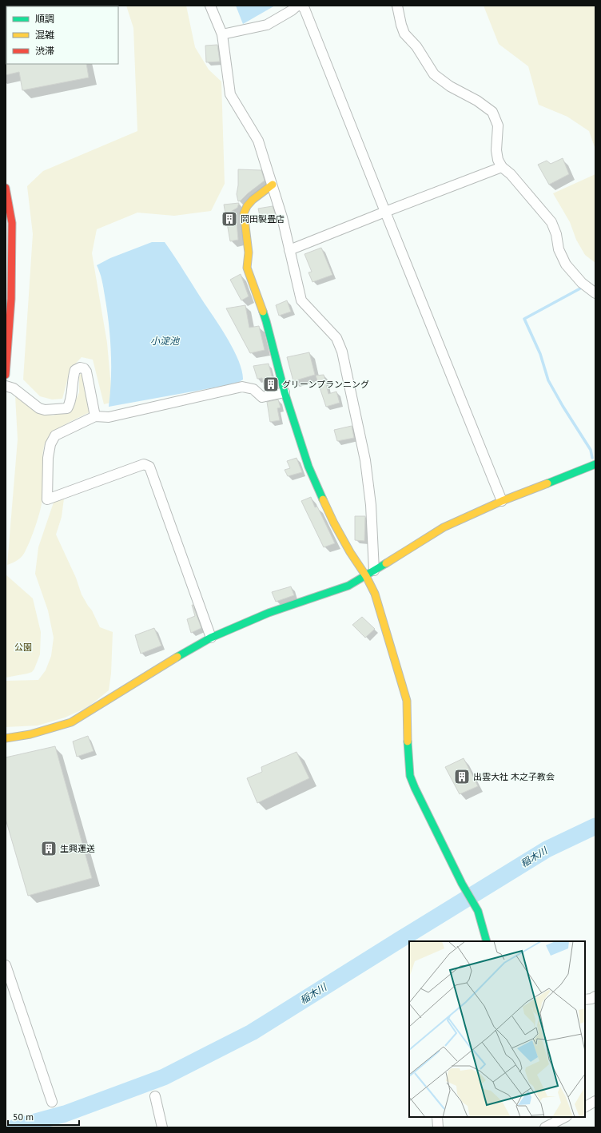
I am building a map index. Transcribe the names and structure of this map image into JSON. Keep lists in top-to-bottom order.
{
  "water": ["小淀池", "稲木川"],
  "parks": ["公園"],
  "places": {
    "building": [
      "岡田製畳店",
      "グリーンプランニング",
      "出雲大社 木之子教会",
      "生興運送"
    ]
  },
  "legend": ["順調", "混雑", "渋滞"],
  "scale_bar": "50 m"
}
